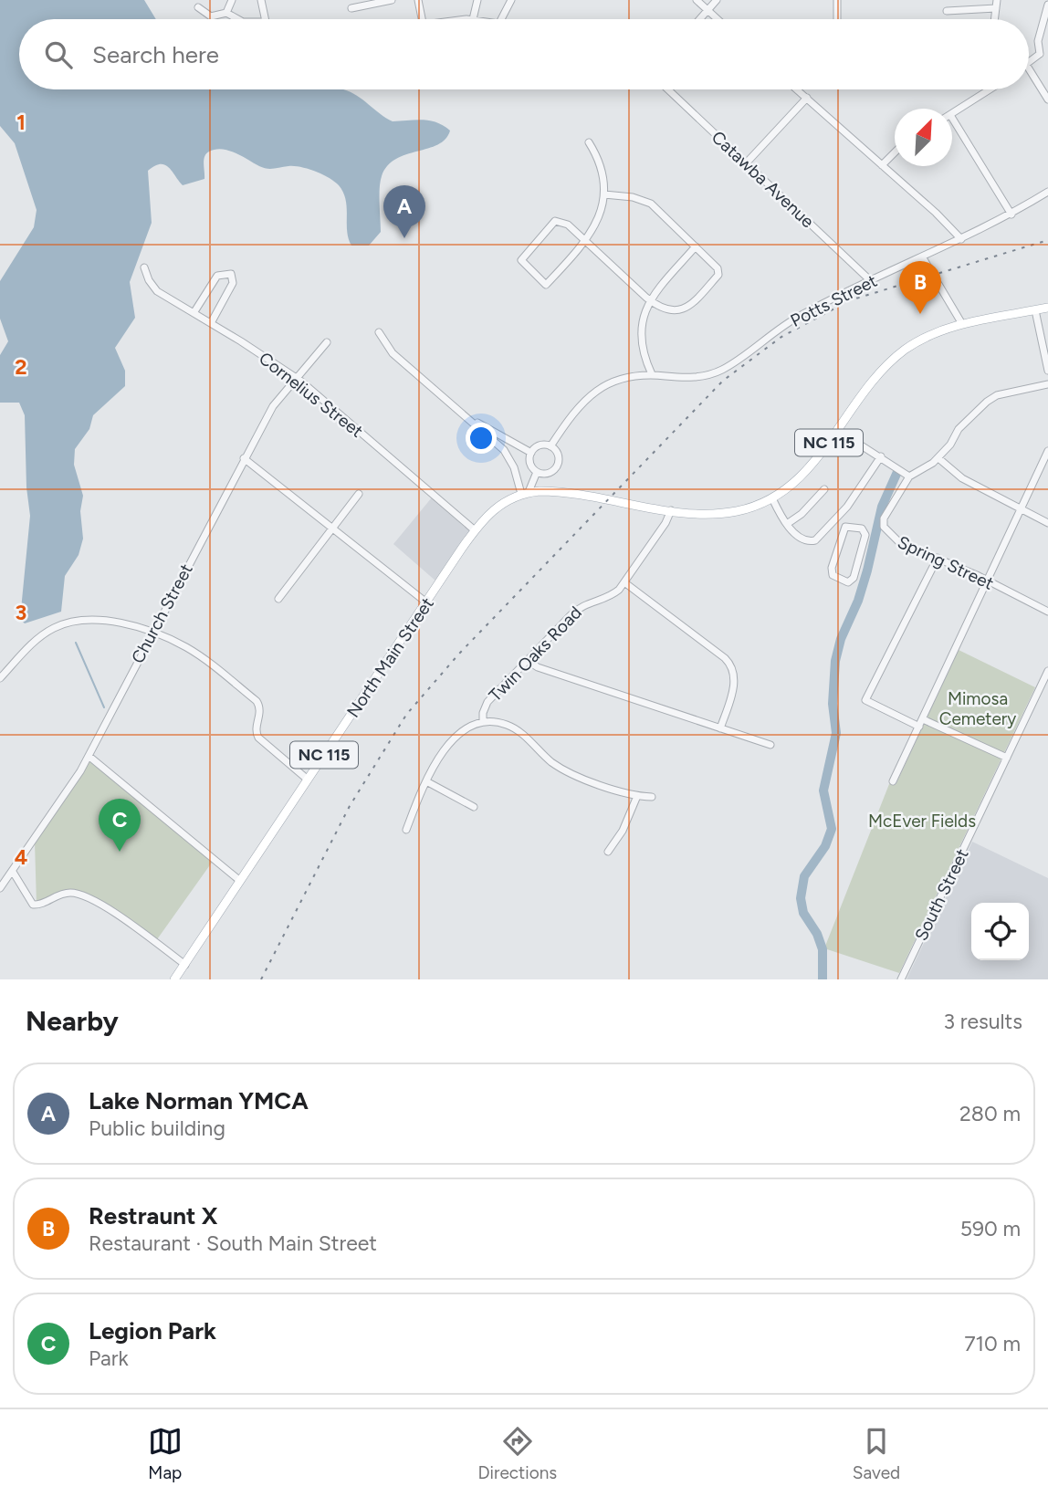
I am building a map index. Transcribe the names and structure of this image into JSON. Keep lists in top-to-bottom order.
{
  "streets": {
    "main road": ["NC 115", "North Main Street"],
    "street": [
      "Catawba Avenue",
      "Potts Street",
      "Cornelius Street",
      "Spring Street",
      "Church Street",
      "Twin Oaks Road",
      "South Street"
    ]
  },
  "crossings": [
    ["Catawba Avenue", "Potts Street"],
    ["Cornelius Street", "Church Street"],
    ["Cornelius Street", "North Main Street"],
    ["NC 115", "Twin Oaks Road"],
    ["NC 115", "North Main Street"]
  ],
  "parks": ["Mimosa Cemetery", "McEver Fields"],
  "north": "top right",
  "page": {
    "search": "Search here",
    "pins": ["A", "B", "C"],
    "heading": ["Nearby", "3 results"],
    "list": [
      {
        "mark": "A",
        "name": "Lake Norman YMCA",
        "note": "Public building",
        "value": "280 m"
      },
      {
        "mark": "B",
        "name": "Restraunt X",
        "note": "Restaurant · South Main Street",
        "value": "590 m"
      },
      {
        "mark": "C",
        "name": "Legion Park",
        "note": "Park",
        "value": "710 m"
      }
    ],
    "nav": ["Map", "Directions", "Saved"]
  },
  "grid": {
    "rows": [
      "1",
      "2",
      "3",
      "4"
    ]
  }
}
